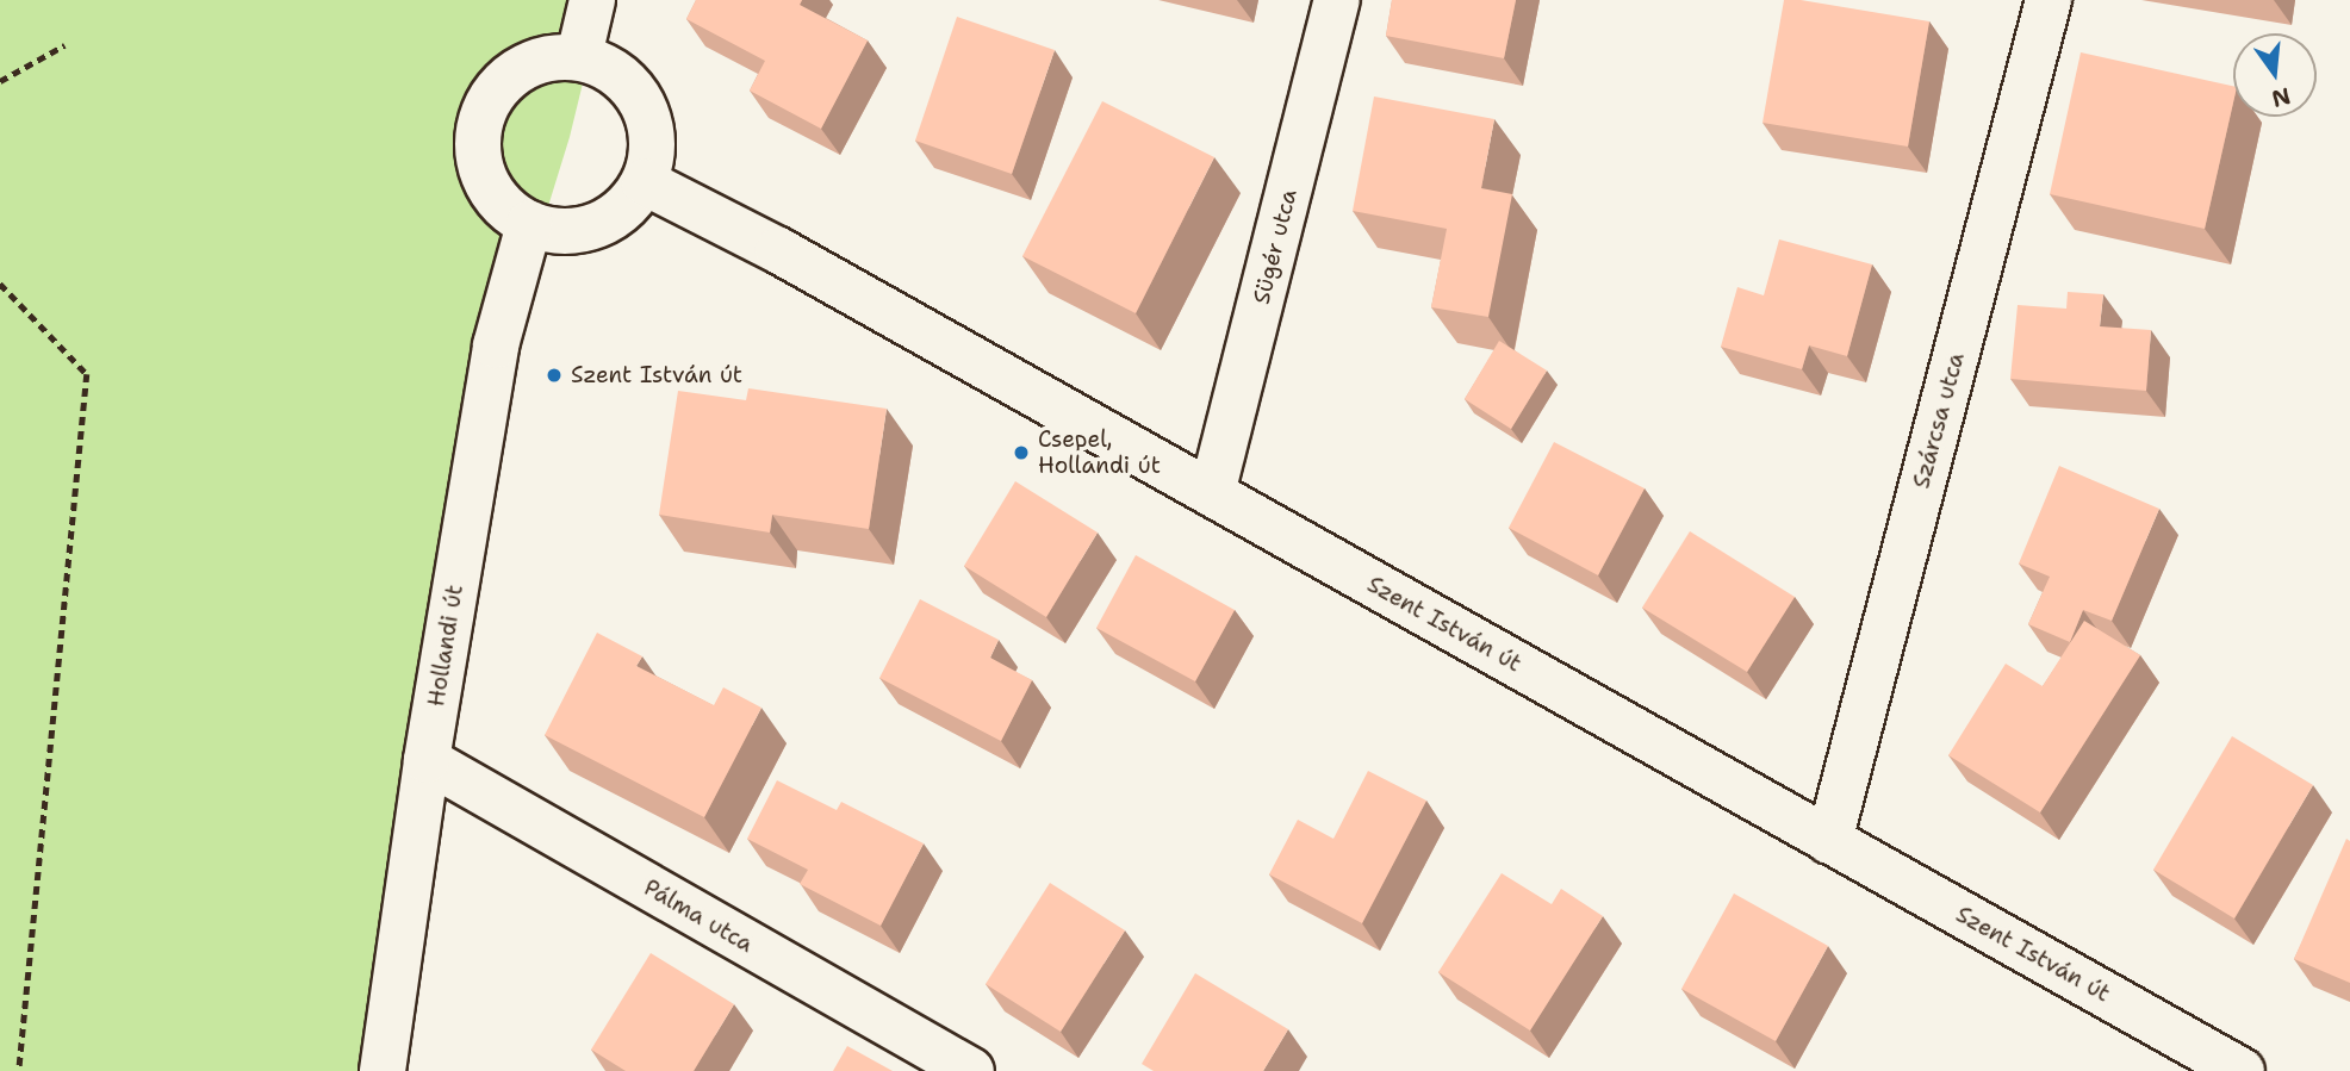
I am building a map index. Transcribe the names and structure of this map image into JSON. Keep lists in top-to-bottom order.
{
  "streets": {
    "street": [
      "Sügér utca",
      "Szárcsa utca",
      "Szent István út",
      "Hollandi út",
      "Pálma utca"
    ]
  },
  "crossings": [
    ["Sügér utca", "Szent István út"],
    ["Szárcsa utca", "Szent István út"],
    ["Szent István út", "Hollandi út"],
    ["Hollandi út", "Pálma utca"]
  ],
  "places": ["Szent István út", "Csepel, Hollandi út"],
  "north": "bottom"
}
